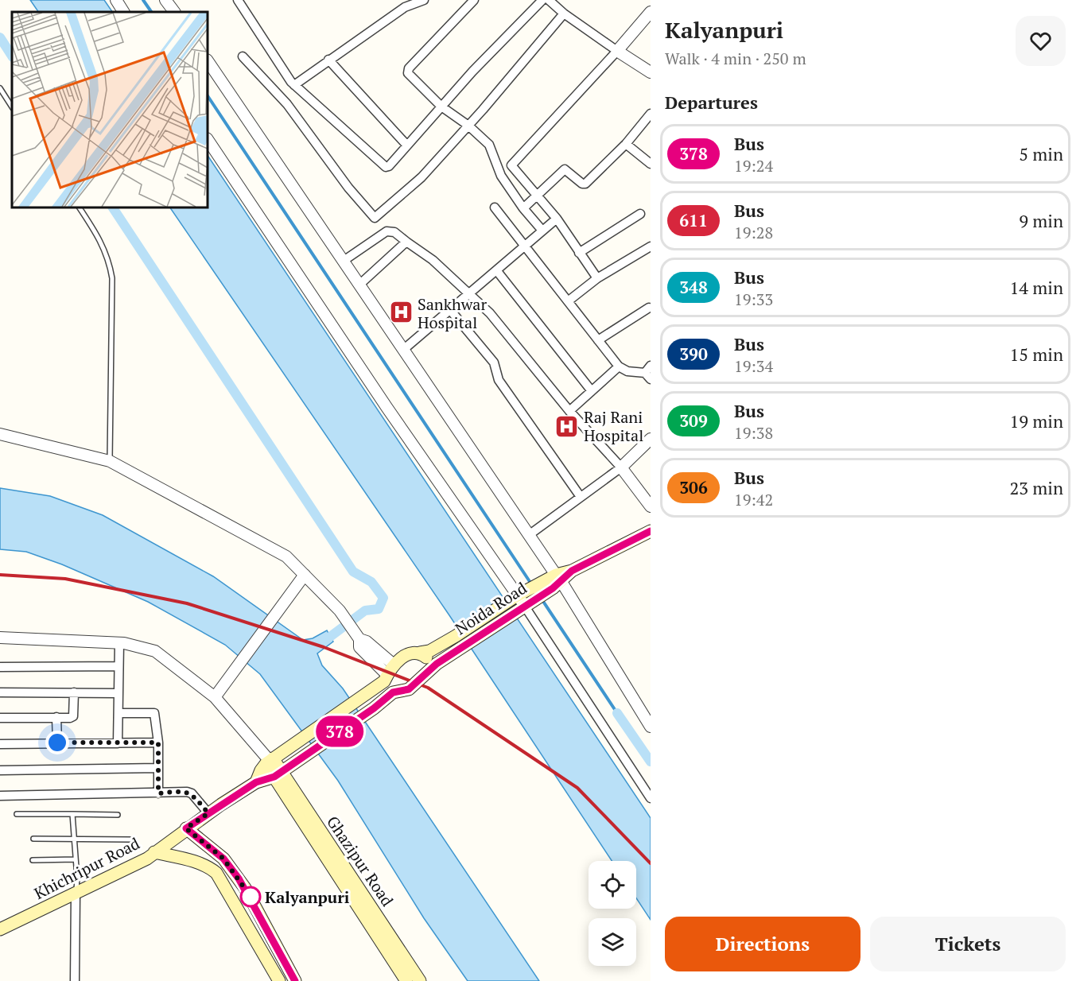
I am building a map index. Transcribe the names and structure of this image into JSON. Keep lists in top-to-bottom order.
{
  "streets": {
    "main road": ["Noida Road", "Ghazipur Road", "Khichripur Road"]
  },
  "crossings": [
    ["Noida Road", "Khichripur Road"],
    ["Ghazipur Road", "Khichripur Road"]
  ],
  "places": {
    "hospital": ["Sankhwar Hospital", "Raj Rani Hospital"],
    "other": ["Kalyanpuri"]
  },
  "lines": ["bus line 378"],
  "page": {
    "on_map": "378",
    "heading": [
      ["Kalyanpuri", "Walk · 4 min · 250 m"],
      "Departures"
    ],
    "list": [
      {
        "mark": "378",
        "name": "Bus",
        "note": "19:24",
        "value": "5 min"
      },
      {
        "mark": "611",
        "name": "Bus",
        "note": "19:28",
        "value": "9 min"
      },
      {
        "mark": "348",
        "name": "Bus",
        "note": "19:33",
        "value": "14 min"
      },
      {
        "mark": "390",
        "name": "Bus",
        "note": "19:34",
        "value": "15 min"
      },
      {
        "mark": "309",
        "name": "Bus",
        "note": "19:38",
        "value": "19 min"
      },
      {
        "mark": "306",
        "name": "Bus",
        "note": "19:42",
        "value": "23 min"
      }
    ],
    "buttons": ["Directions", "Tickets"]
  }
}
